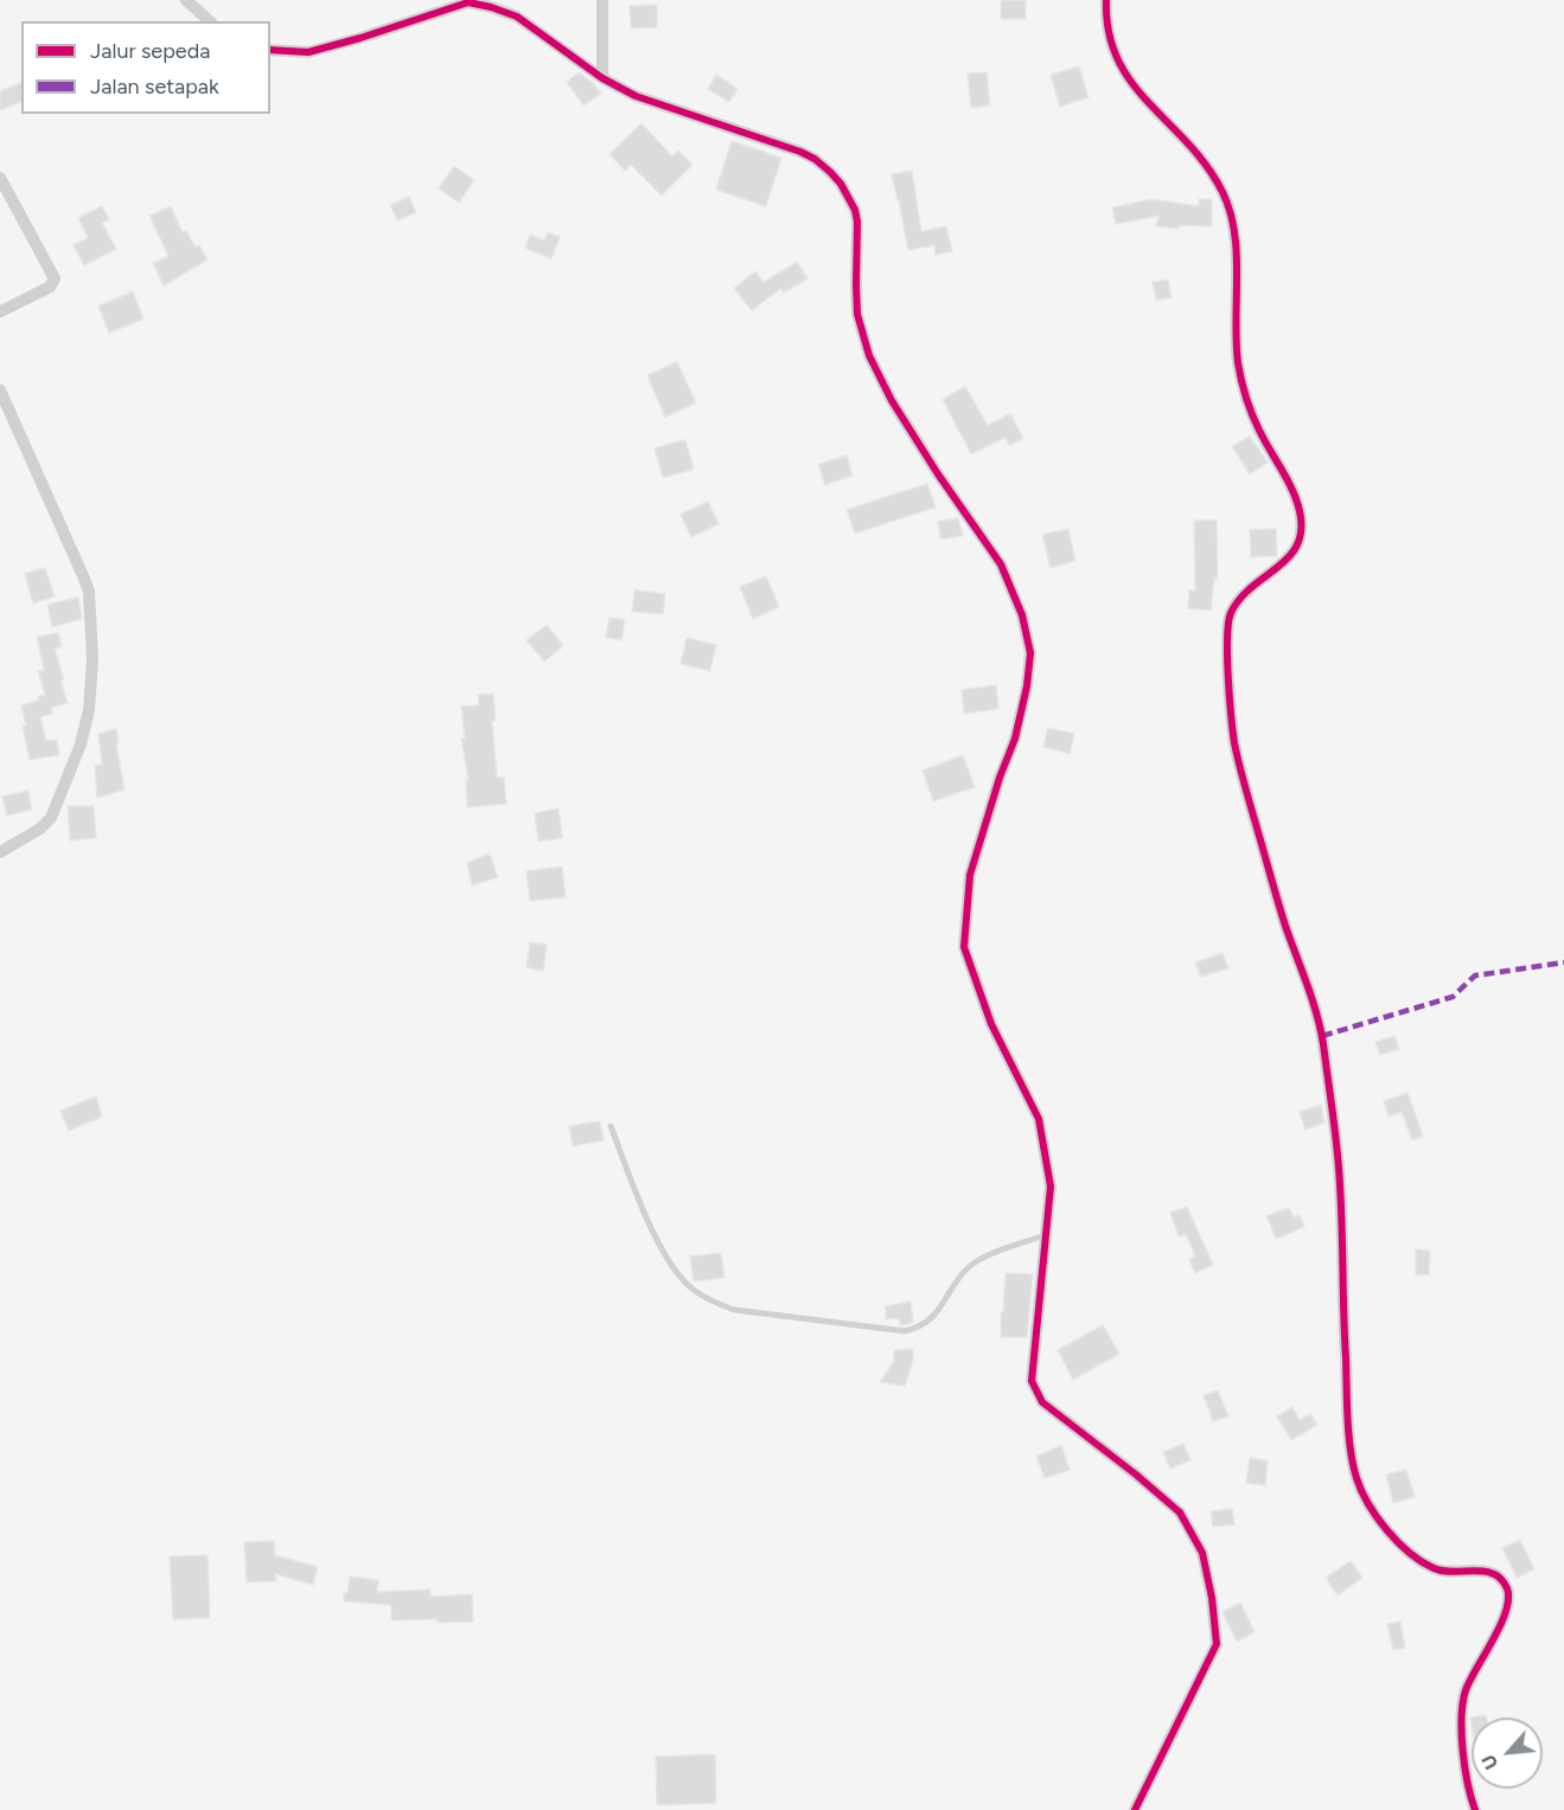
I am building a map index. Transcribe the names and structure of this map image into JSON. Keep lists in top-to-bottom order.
{
  "legend": ["Jalur sepeda", "Jalan setapak"],
  "north": "bottom left"
}
